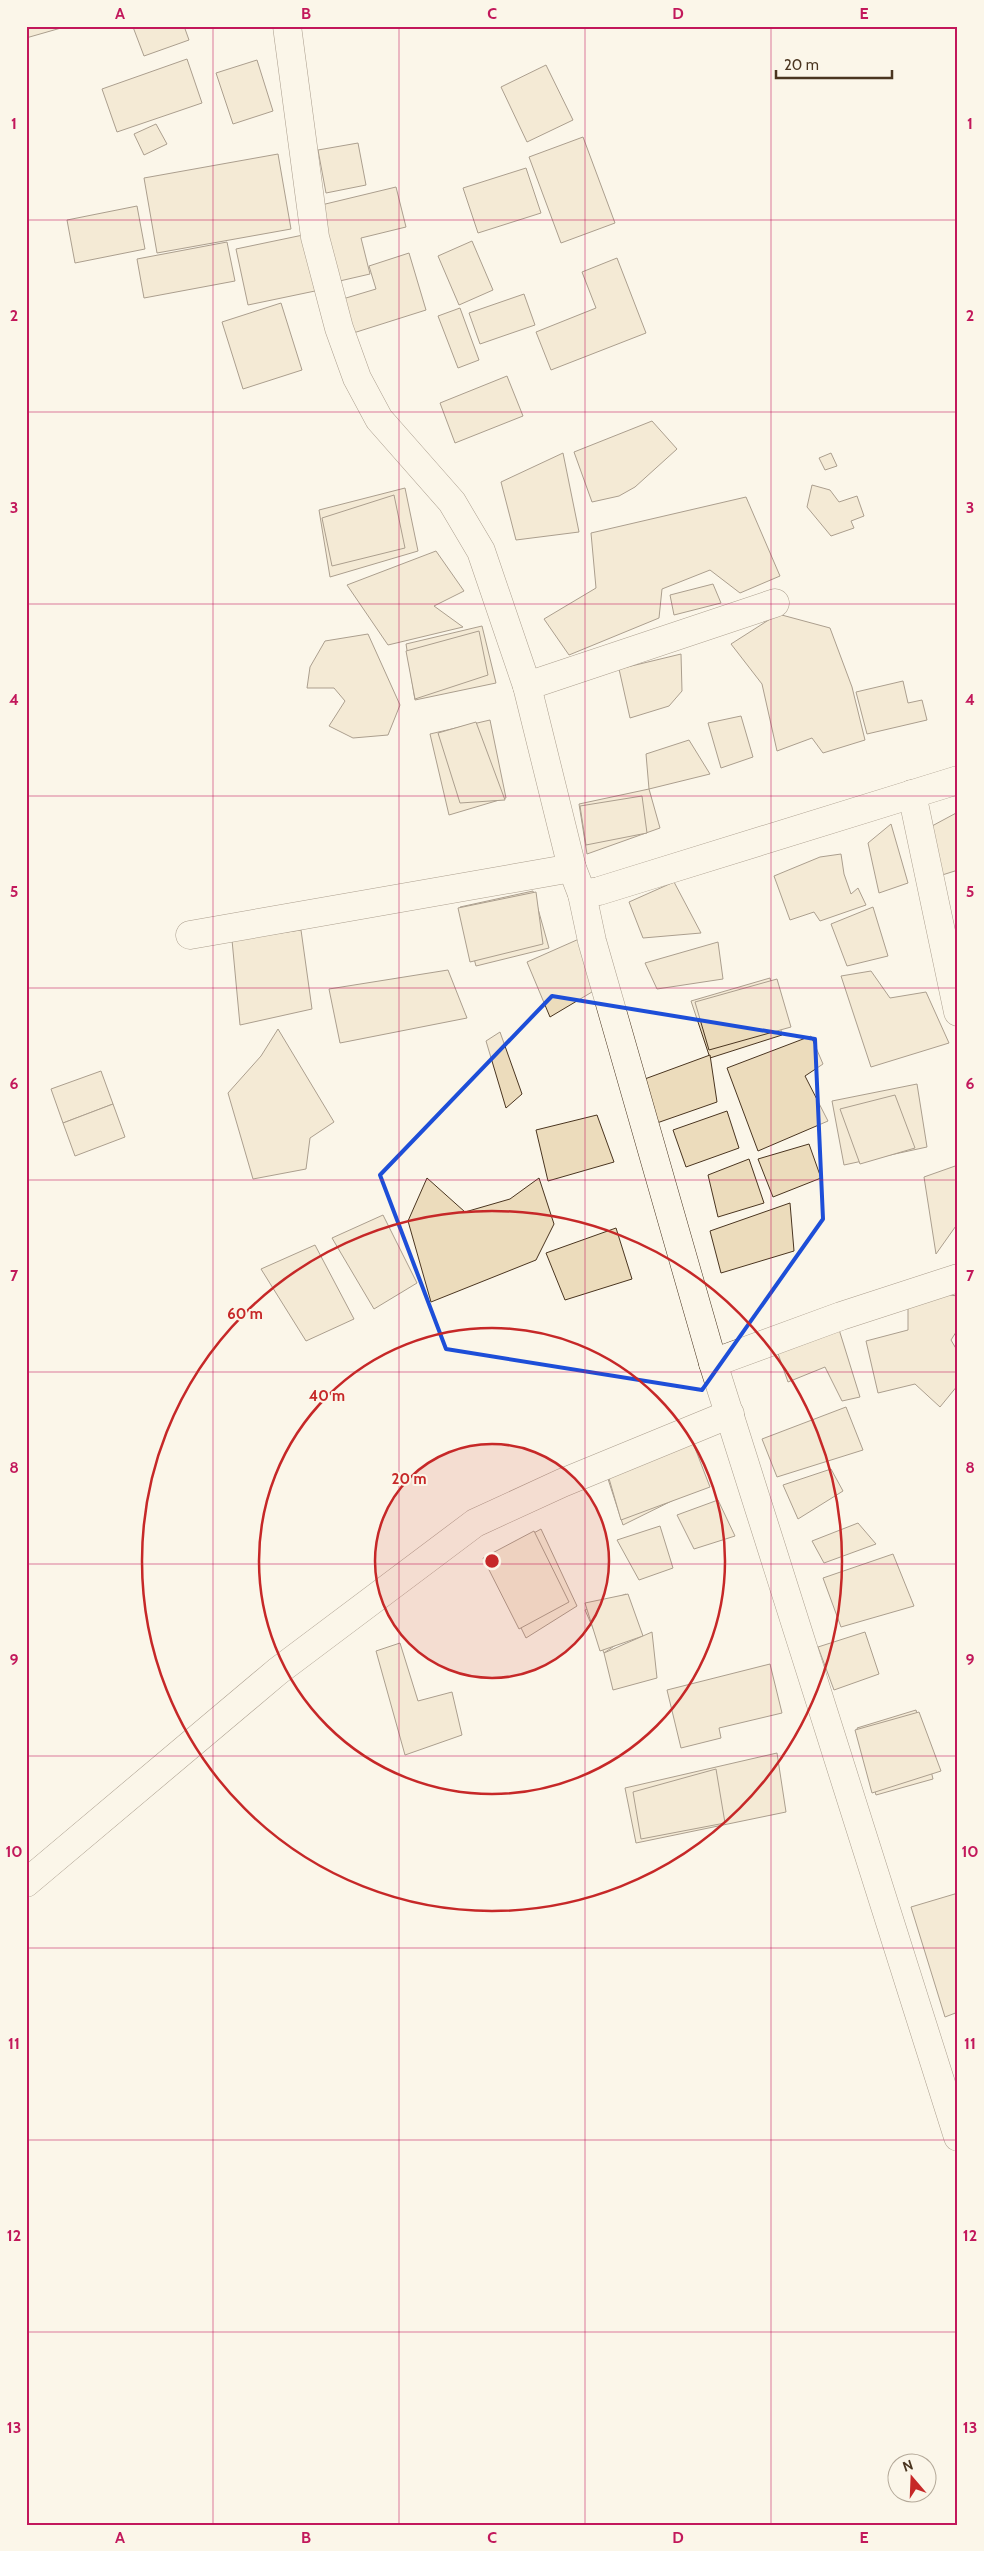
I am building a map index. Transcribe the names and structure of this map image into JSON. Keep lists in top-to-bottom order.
{
  "scale_bar": "20 m",
  "north": "top",
  "grid": {
    "columns": [
      "A",
      "B",
      "C",
      "D",
      "E"
    ],
    "rows": [
      "1",
      "2",
      "3",
      "4",
      "5",
      "6",
      "7",
      "8",
      "9",
      "10",
      "11",
      "12",
      "13"
    ]
  },
  "rings": ["60 m", "40 m", "20 m"]
}
